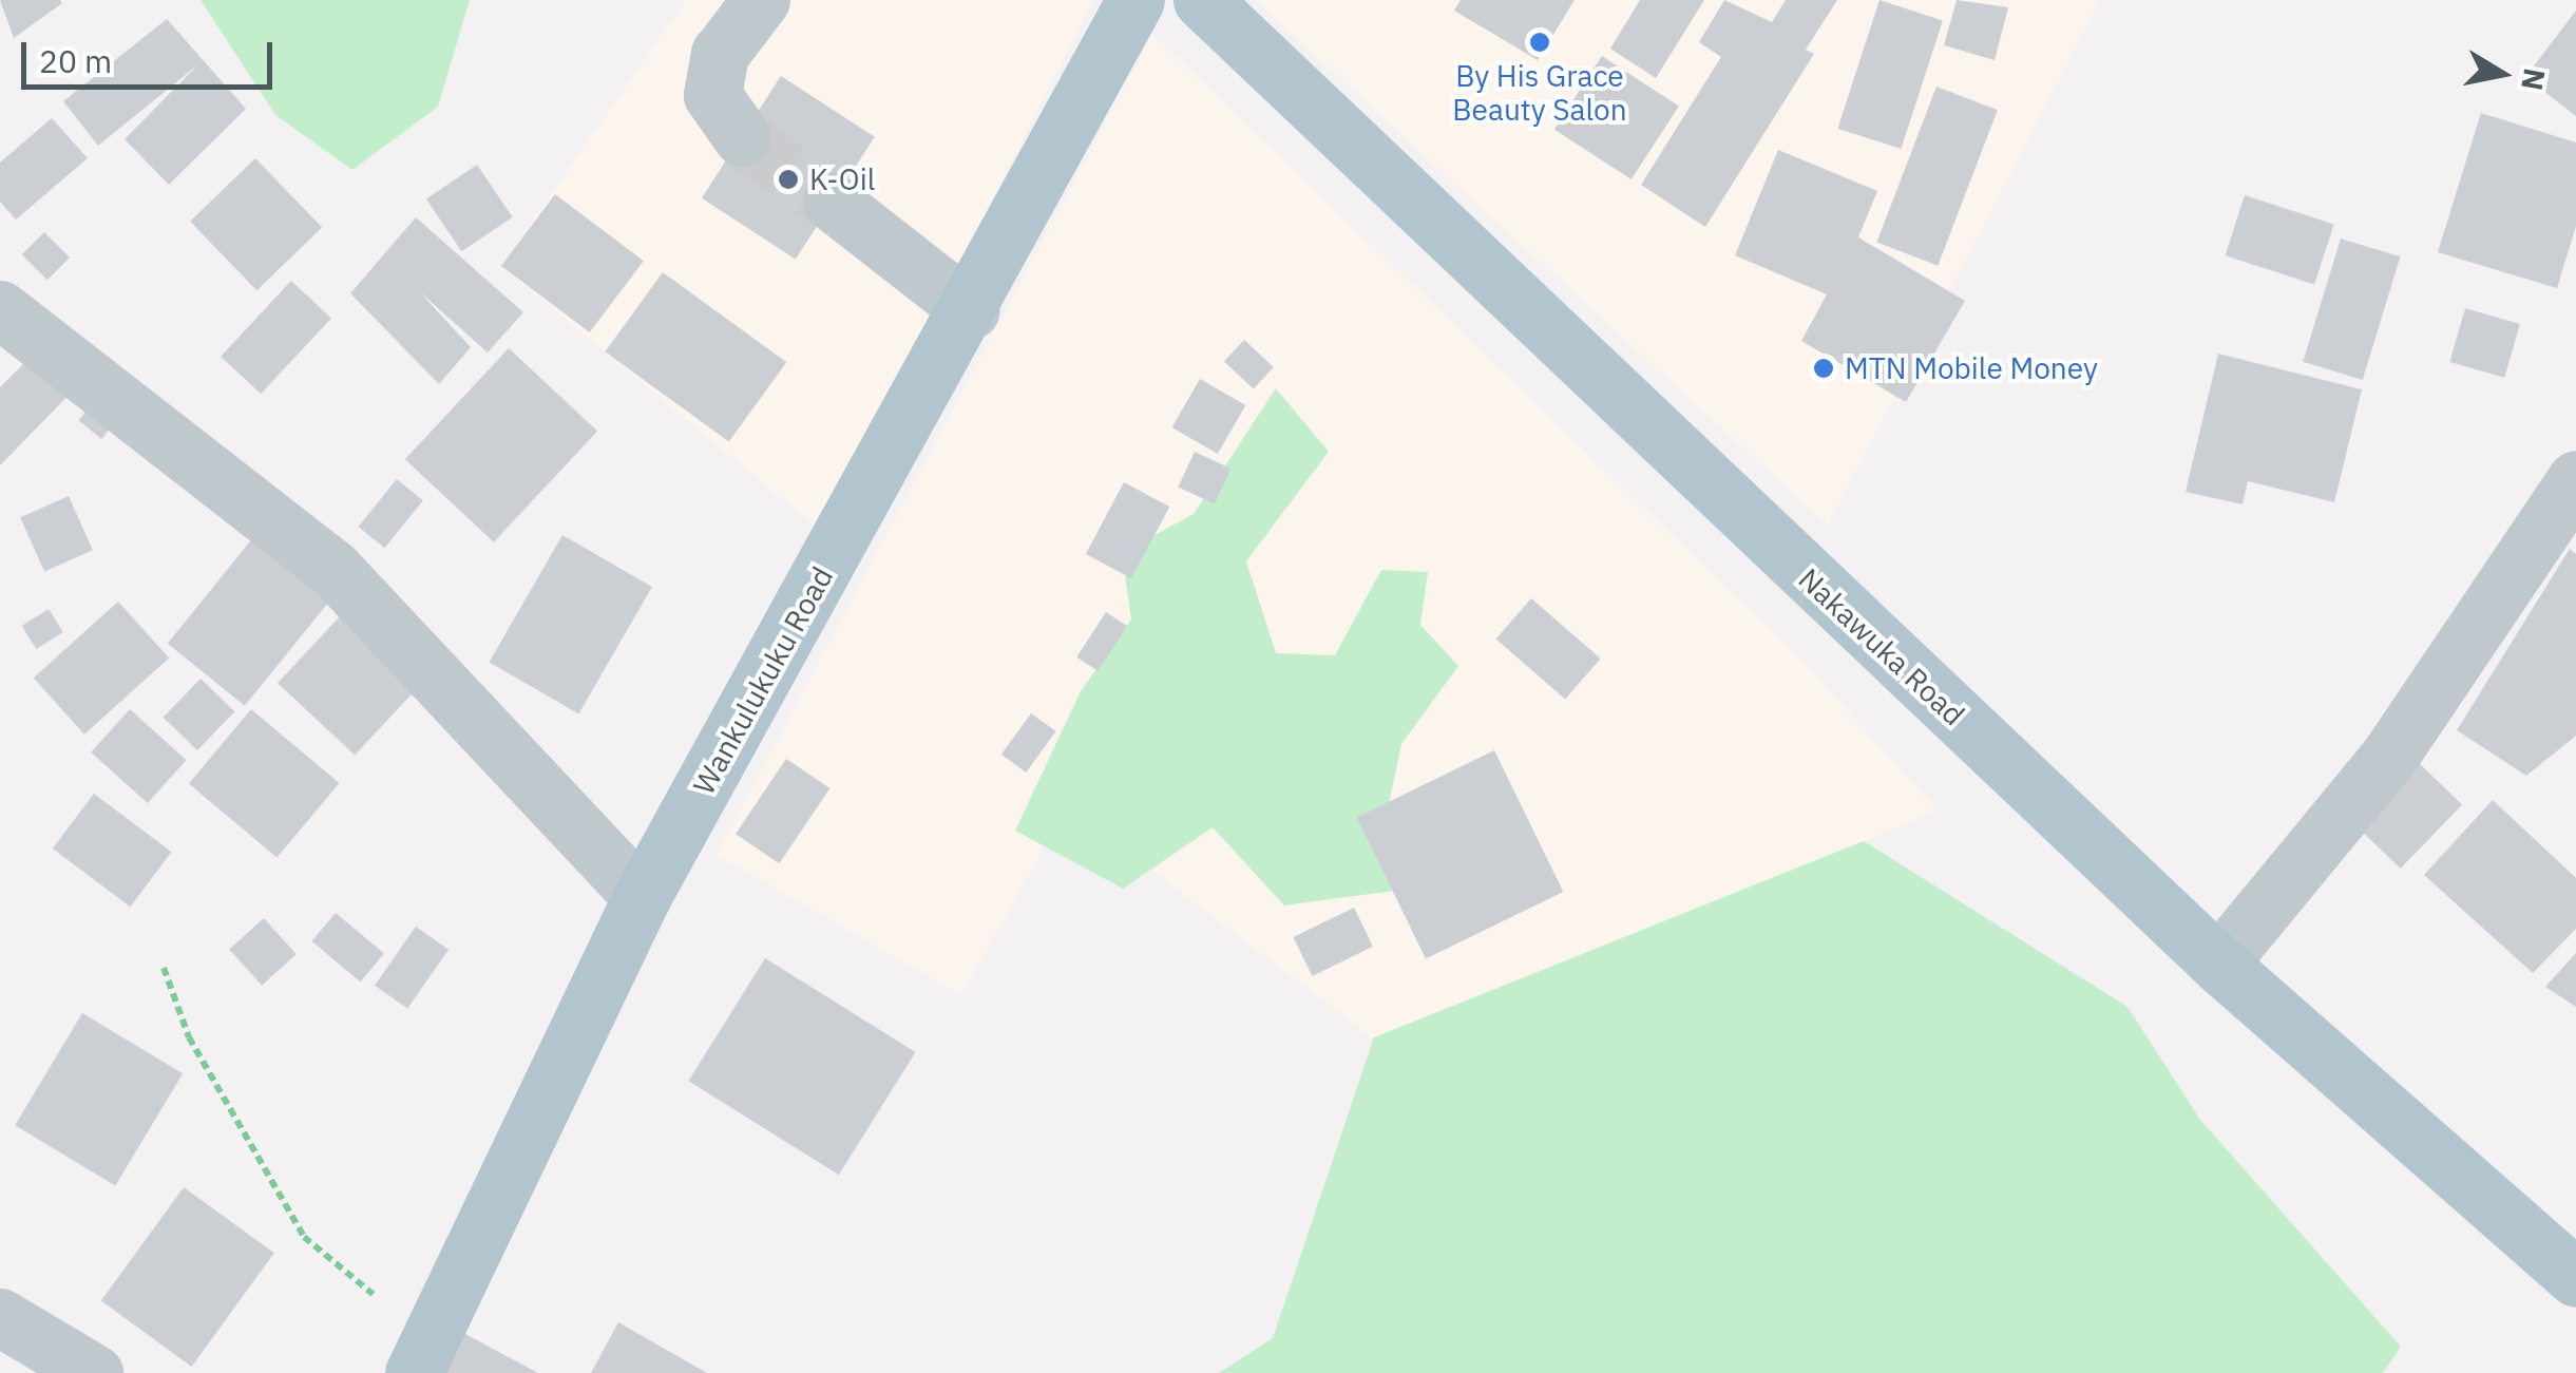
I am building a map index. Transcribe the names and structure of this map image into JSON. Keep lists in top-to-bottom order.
{
  "streets": {
    "main road": ["Nakawuka Road", "Wankulukuku Road"]
  },
  "places": ["By His Grace Beauty Salon", "K-Oil", "MTN Mobile Money"],
  "scale_bar": "20 m",
  "north": "right"
}
